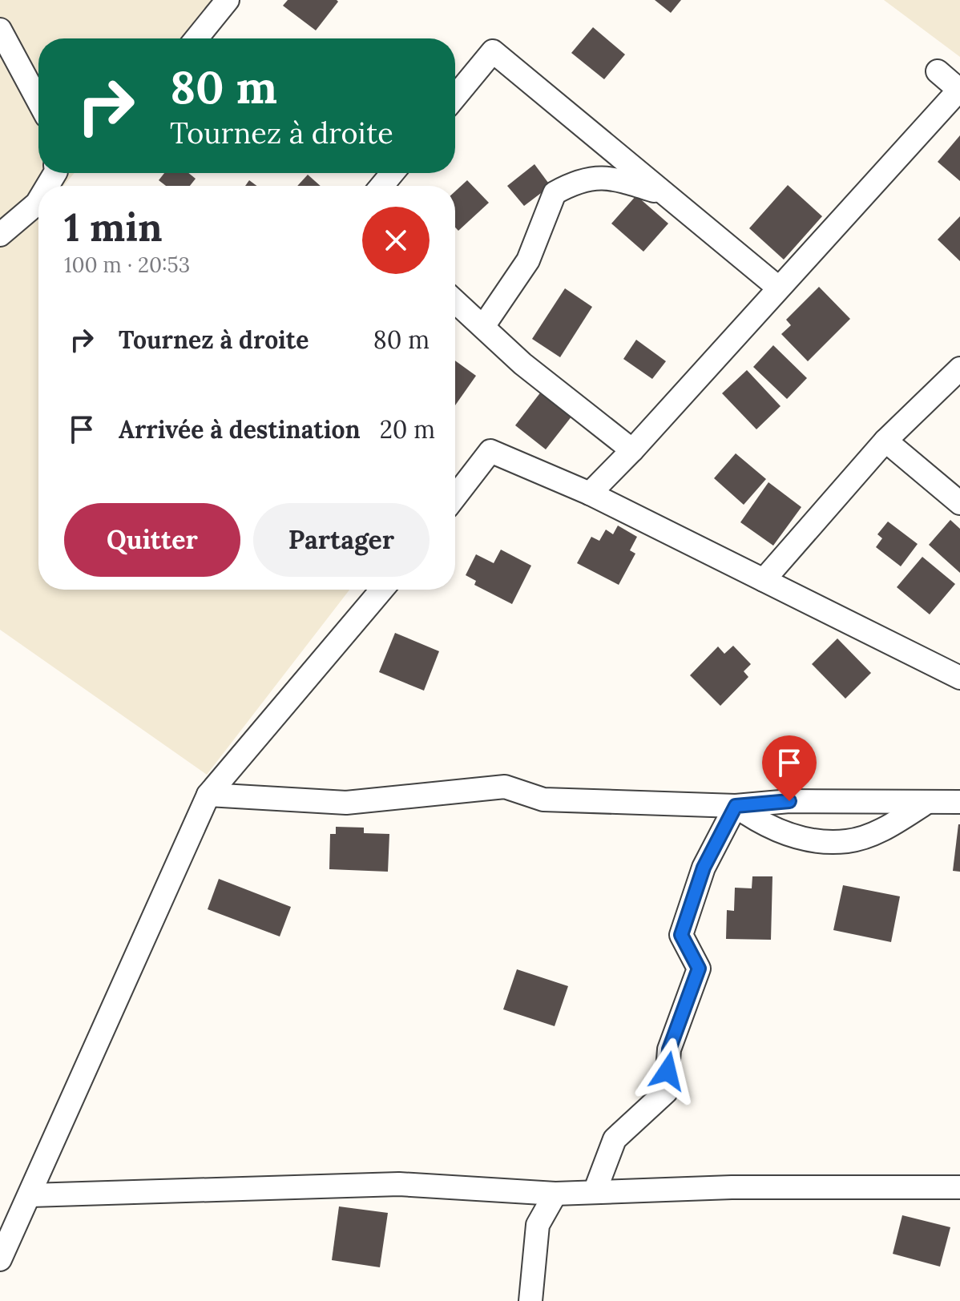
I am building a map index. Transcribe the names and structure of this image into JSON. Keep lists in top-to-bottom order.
{
  "page": {
    "turn": ["80 m", "Tournez à droite"],
    "heading": ["1 min", "100 m · 20:53"],
    "list": [
      {
        "name": "Tournez à droite",
        "value": "80 m"
      },
      {
        "name": "Arrivée à destination",
        "value": "20 m"
      }
    ],
    "buttons": ["Quitter", "Partager"]
  }
}
